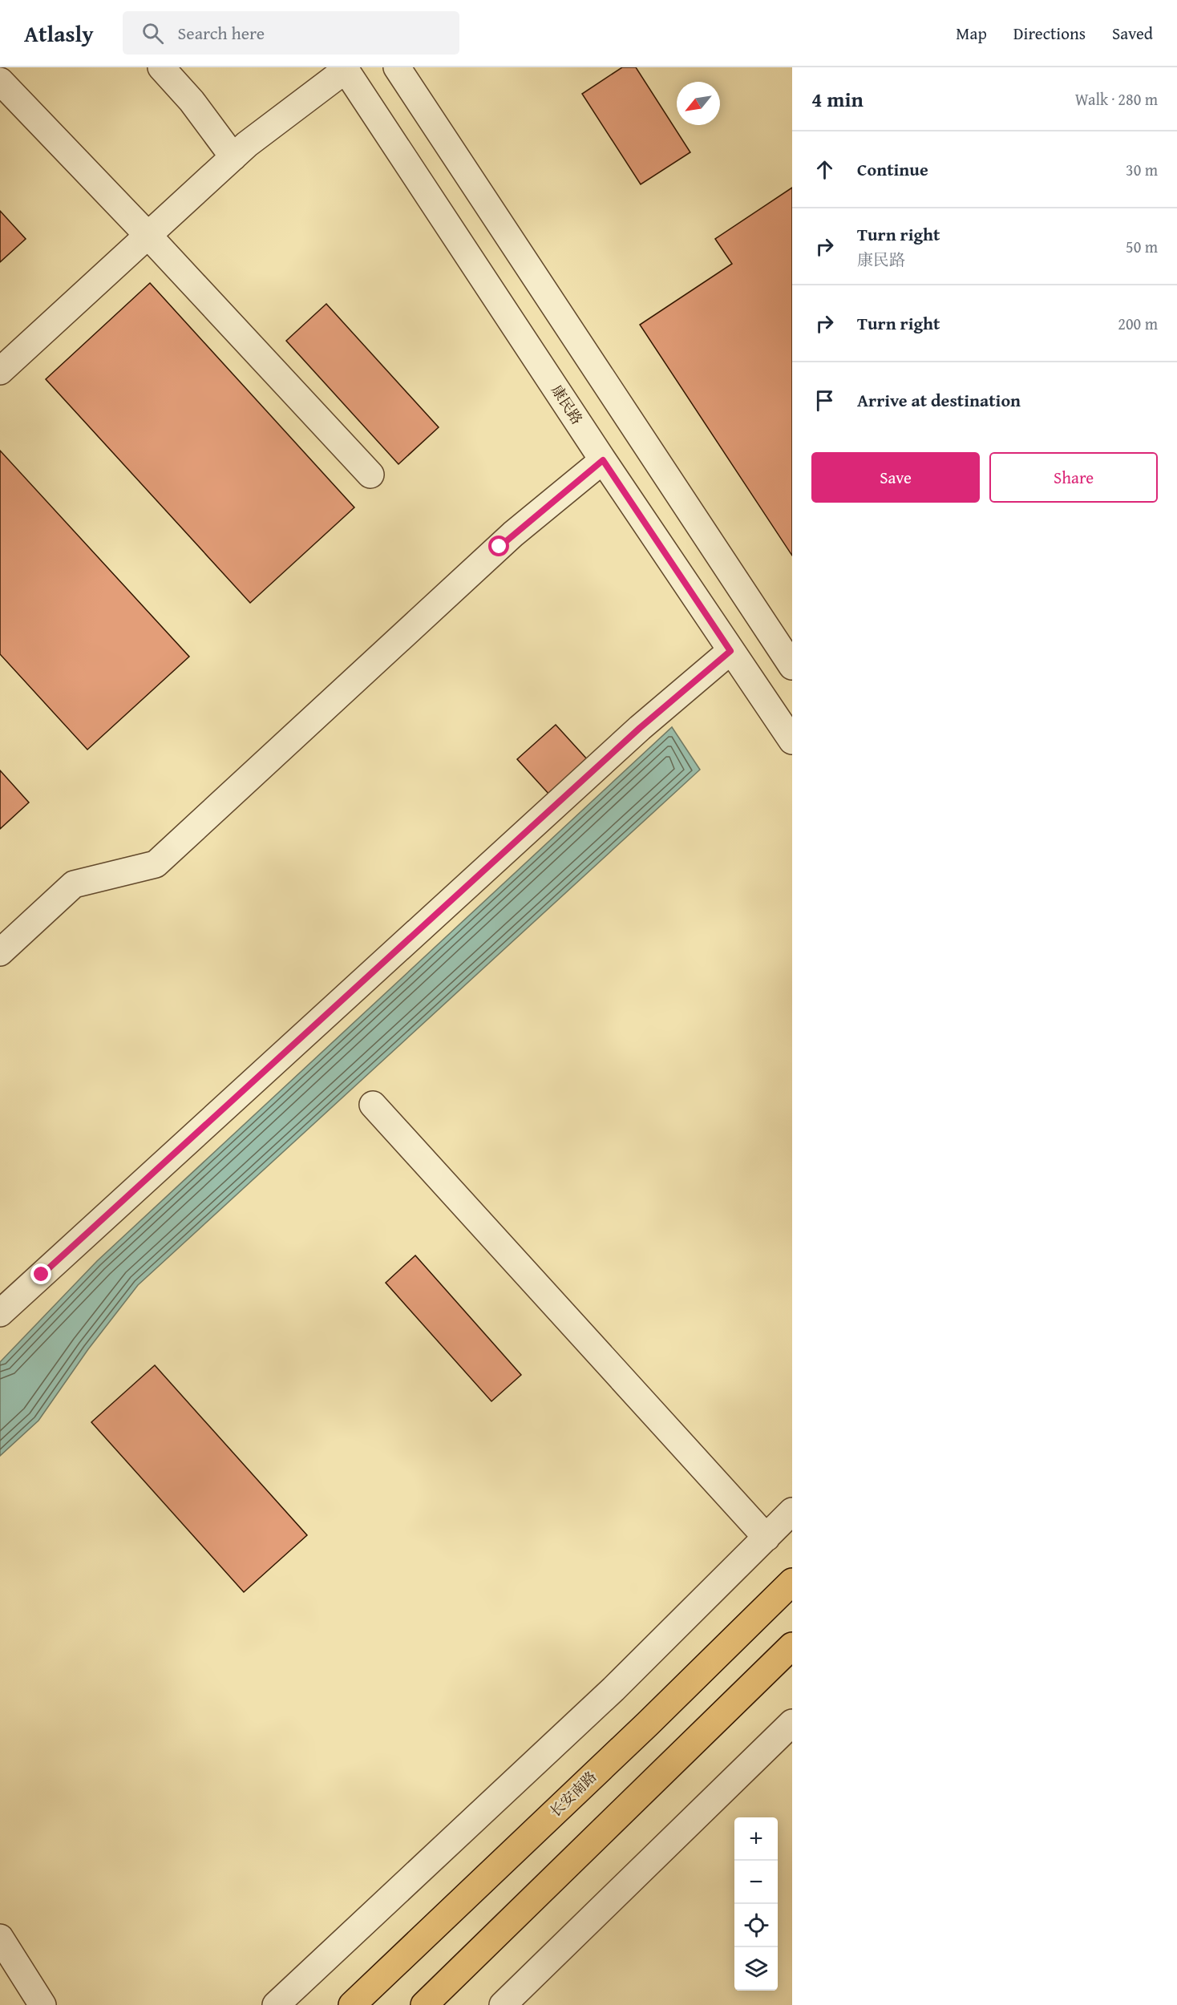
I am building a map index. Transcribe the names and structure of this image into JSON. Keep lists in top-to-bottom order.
{
  "streets": {
    "main road": ["长安南路"],
    "street": ["康民路"]
  },
  "north": "bottom left",
  "page": {
    "header": "Atlasly",
    "search": "Search here",
    "nav": ["Map", "Directions", "Saved"],
    "heading": ["4 min", "Walk · 280 m"],
    "list": [
      ["Continue", "30 m"],
      ["Turn right", "康民路", "50 m"],
      ["Turn right", "200 m"],
      "Arrive at destination"
    ],
    "buttons": ["Save", "Share"],
    "map_buttons": ["+", "−"]
  }
}
